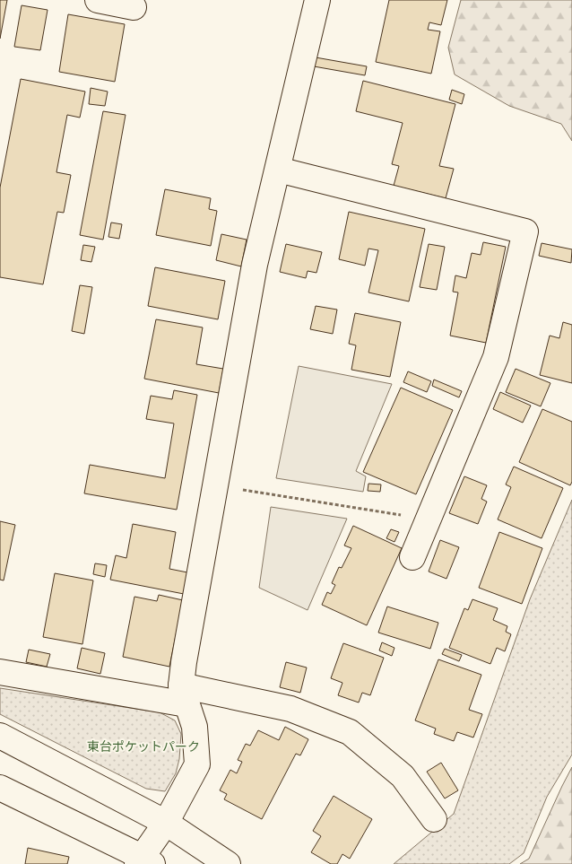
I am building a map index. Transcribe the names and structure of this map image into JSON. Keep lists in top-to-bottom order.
{
  "parks": ["東台ポケットパーク"]
}
